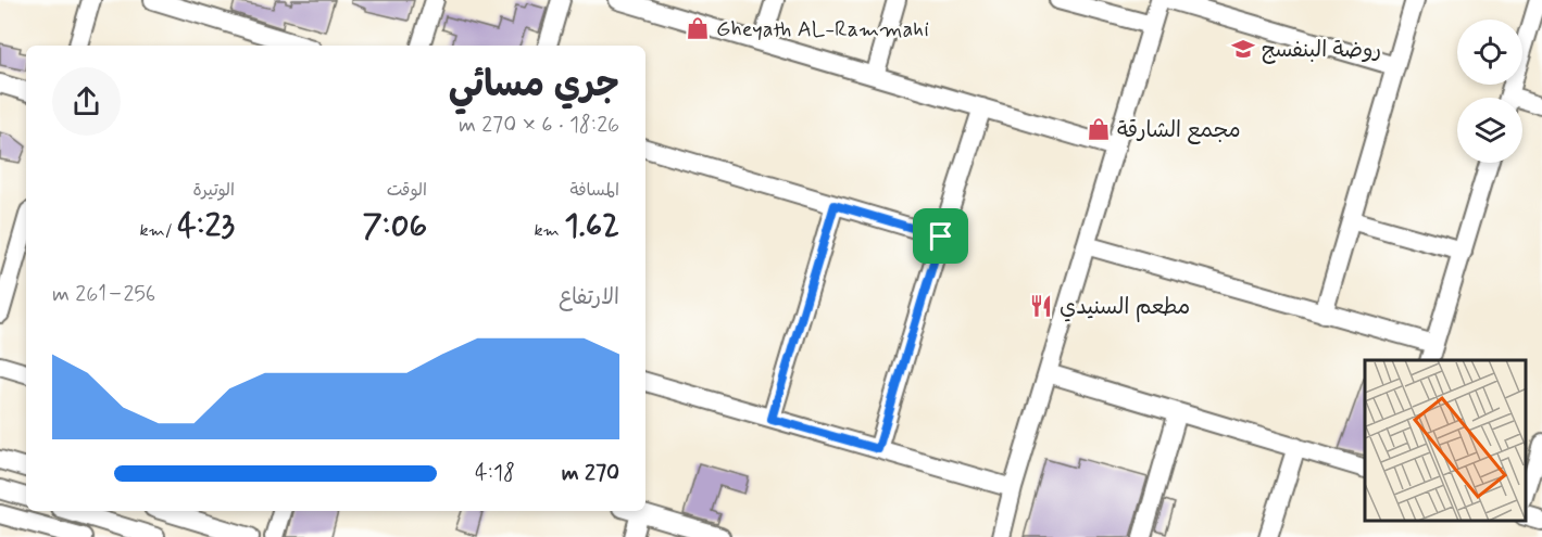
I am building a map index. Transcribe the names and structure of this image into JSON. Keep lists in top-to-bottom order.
{
  "places": {
    "shop": ["Gheyath AL-Rammahi", "مجمع الشارقة"],
    "school or university": ["روضة البنفسج"],
    "restaurant": ["مطعم السنيدي"]
  },
  "page": {
    "heading": ["جري مسائي", "18:26 · 6 × 270 m"],
    "stats": [
      ["المسافة", "1.62 km"],
      ["الوقت", "7:06"],
      ["الوتيرة", "4:23 /km"]
    ],
    "chart": ["الارتفاع", "256–261 m"],
    "list": [
      {
        "name": "270 m",
        "note": "4:18"
      }
    ]
  }
}
